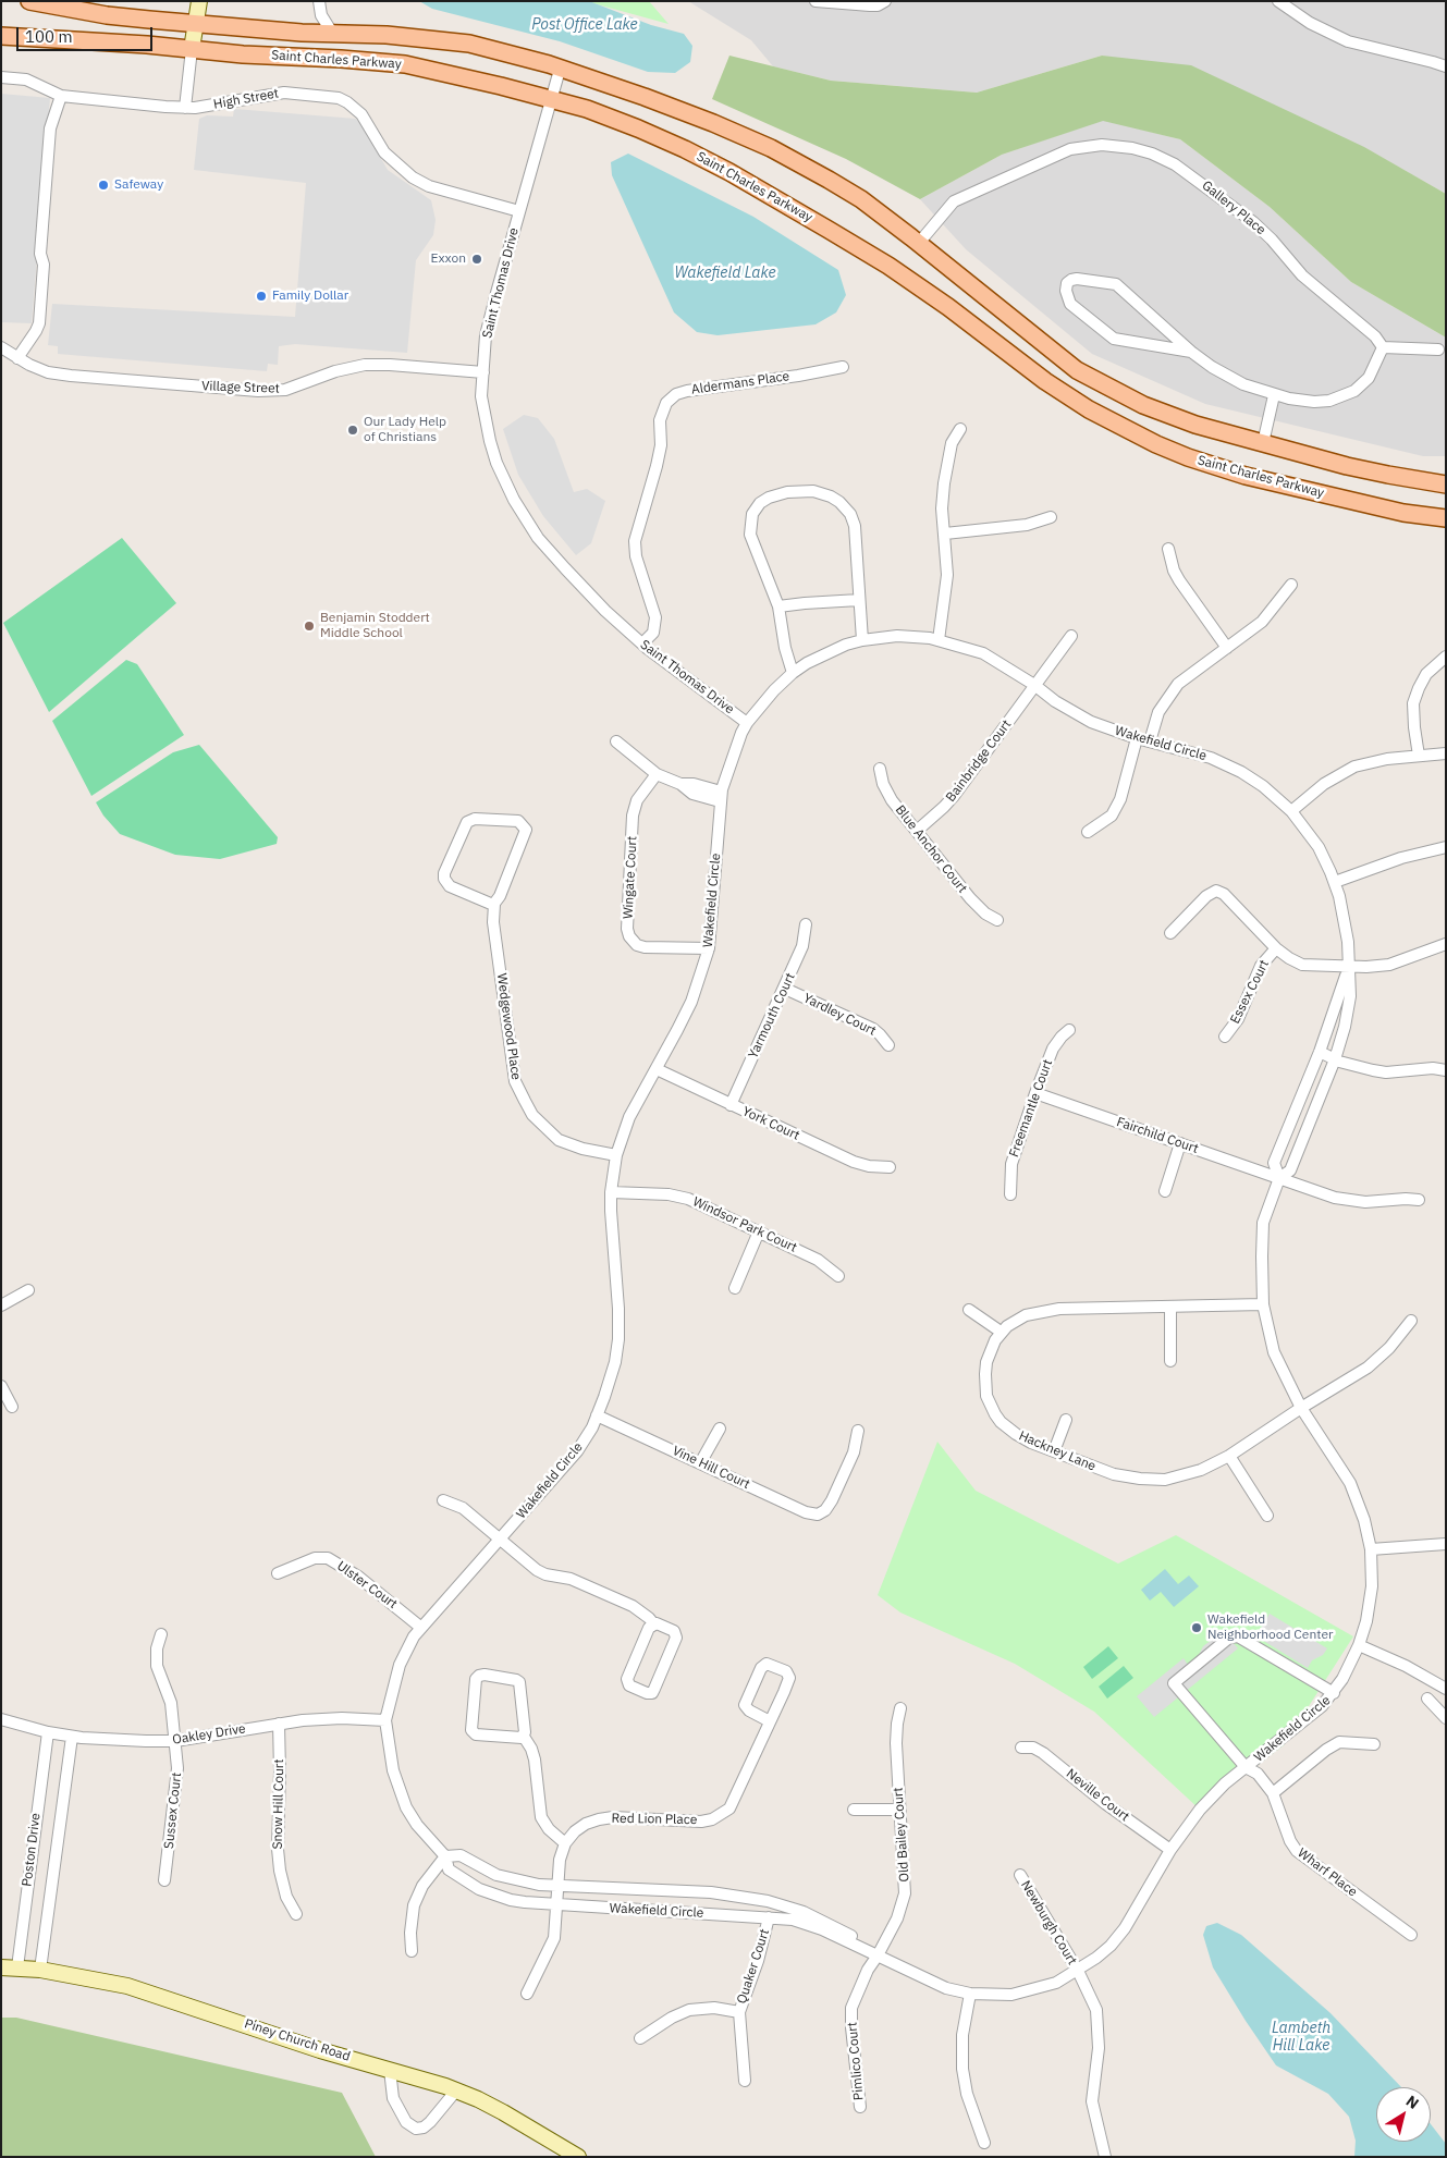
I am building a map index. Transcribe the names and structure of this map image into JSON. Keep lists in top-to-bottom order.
{
  "streets": {
    "main road": ["Saint Charles Parkway"],
    "street": [
      "High Street",
      "Gallery Place",
      "Saint Thomas Drive",
      "Aldermans Place",
      "Village Street",
      "Wakefield Circle",
      "Bainbridge Court",
      "Blue Anchor Court",
      "Wingate Court",
      "Essex Court",
      "Yardley Court",
      "Yarmouth Court",
      "Wedgewood Place",
      "Freemantle Court",
      "York Court",
      "Fairchild Court",
      "Windsor Park Court",
      "Hackney Lane",
      "Vine Hill Court",
      "Ulster Court",
      "Oakley Drive",
      "Neville Court",
      "Snow Hill Court",
      "Sussex Court",
      "Red Lion Place",
      "Old Bailey Court",
      "Poston Drive",
      "Wharf Place",
      "Newburgh Court",
      "Quaker Court",
      "Piney Church Road",
      "Pimlico Court"
    ]
  },
  "crossings": [
    ["Saint Charles Parkway", "Gallery Place"],
    ["Saint Charles Parkway", "Saint Thomas Drive"],
    ["High Street", "Saint Thomas Drive"],
    ["Saint Thomas Drive", "Aldermans Place"],
    ["Saint Thomas Drive", "Village Street"],
    ["Saint Thomas Drive", "Wakefield Circle"],
    ["Wakefield Circle", "Bainbridge Court"],
    ["Wakefield Circle", "Wingate Court"],
    ["Wakefield Circle", "Wedgewood Place"],
    ["Wakefield Circle", "York Court"],
    ["Wakefield Circle", "Fairchild Court"],
    ["Wakefield Circle", "Windsor Park Court"],
    ["Wakefield Circle", "Hackney Lane"],
    ["Wakefield Circle", "Vine Hill Court"],
    ["Wakefield Circle", "Ulster Court"],
    ["Wakefield Circle", "Oakley Drive"],
    ["Wakefield Circle", "Neville Court"],
    ["Wakefield Circle", "Old Bailey Court"],
    ["Wakefield Circle", "Wharf Place"],
    ["Wakefield Circle", "Newburgh Court"],
    ["Wakefield Circle", "Quaker Court"],
    ["Wakefield Circle", "Pimlico Court"],
    ["Bainbridge Court", "Blue Anchor Court"],
    ["Yardley Court", "Yarmouth Court"],
    ["Yarmouth Court", "York Court"],
    ["Freemantle Court", "Fairchild Court"],
    ["Oakley Drive", "Snow Hill Court"],
    ["Oakley Drive", "Sussex Court"],
    ["Oakley Drive", "Poston Drive"],
    ["Old Bailey Court", "Pimlico Court"],
    ["Poston Drive", "Piney Church Road"]
  ],
  "water": ["Post Office Lake", "Wakefield Lake", "Lambeth Hill Lake"],
  "places": [
    "Safeway",
    "Exxon",
    "Family Dollar",
    "Our Lady Help of Christians",
    "Benjamin Stoddert Middle School",
    "Wakefield Neighborhood Center"
  ],
  "scale_bar": "100 m",
  "north": "top right"
}
